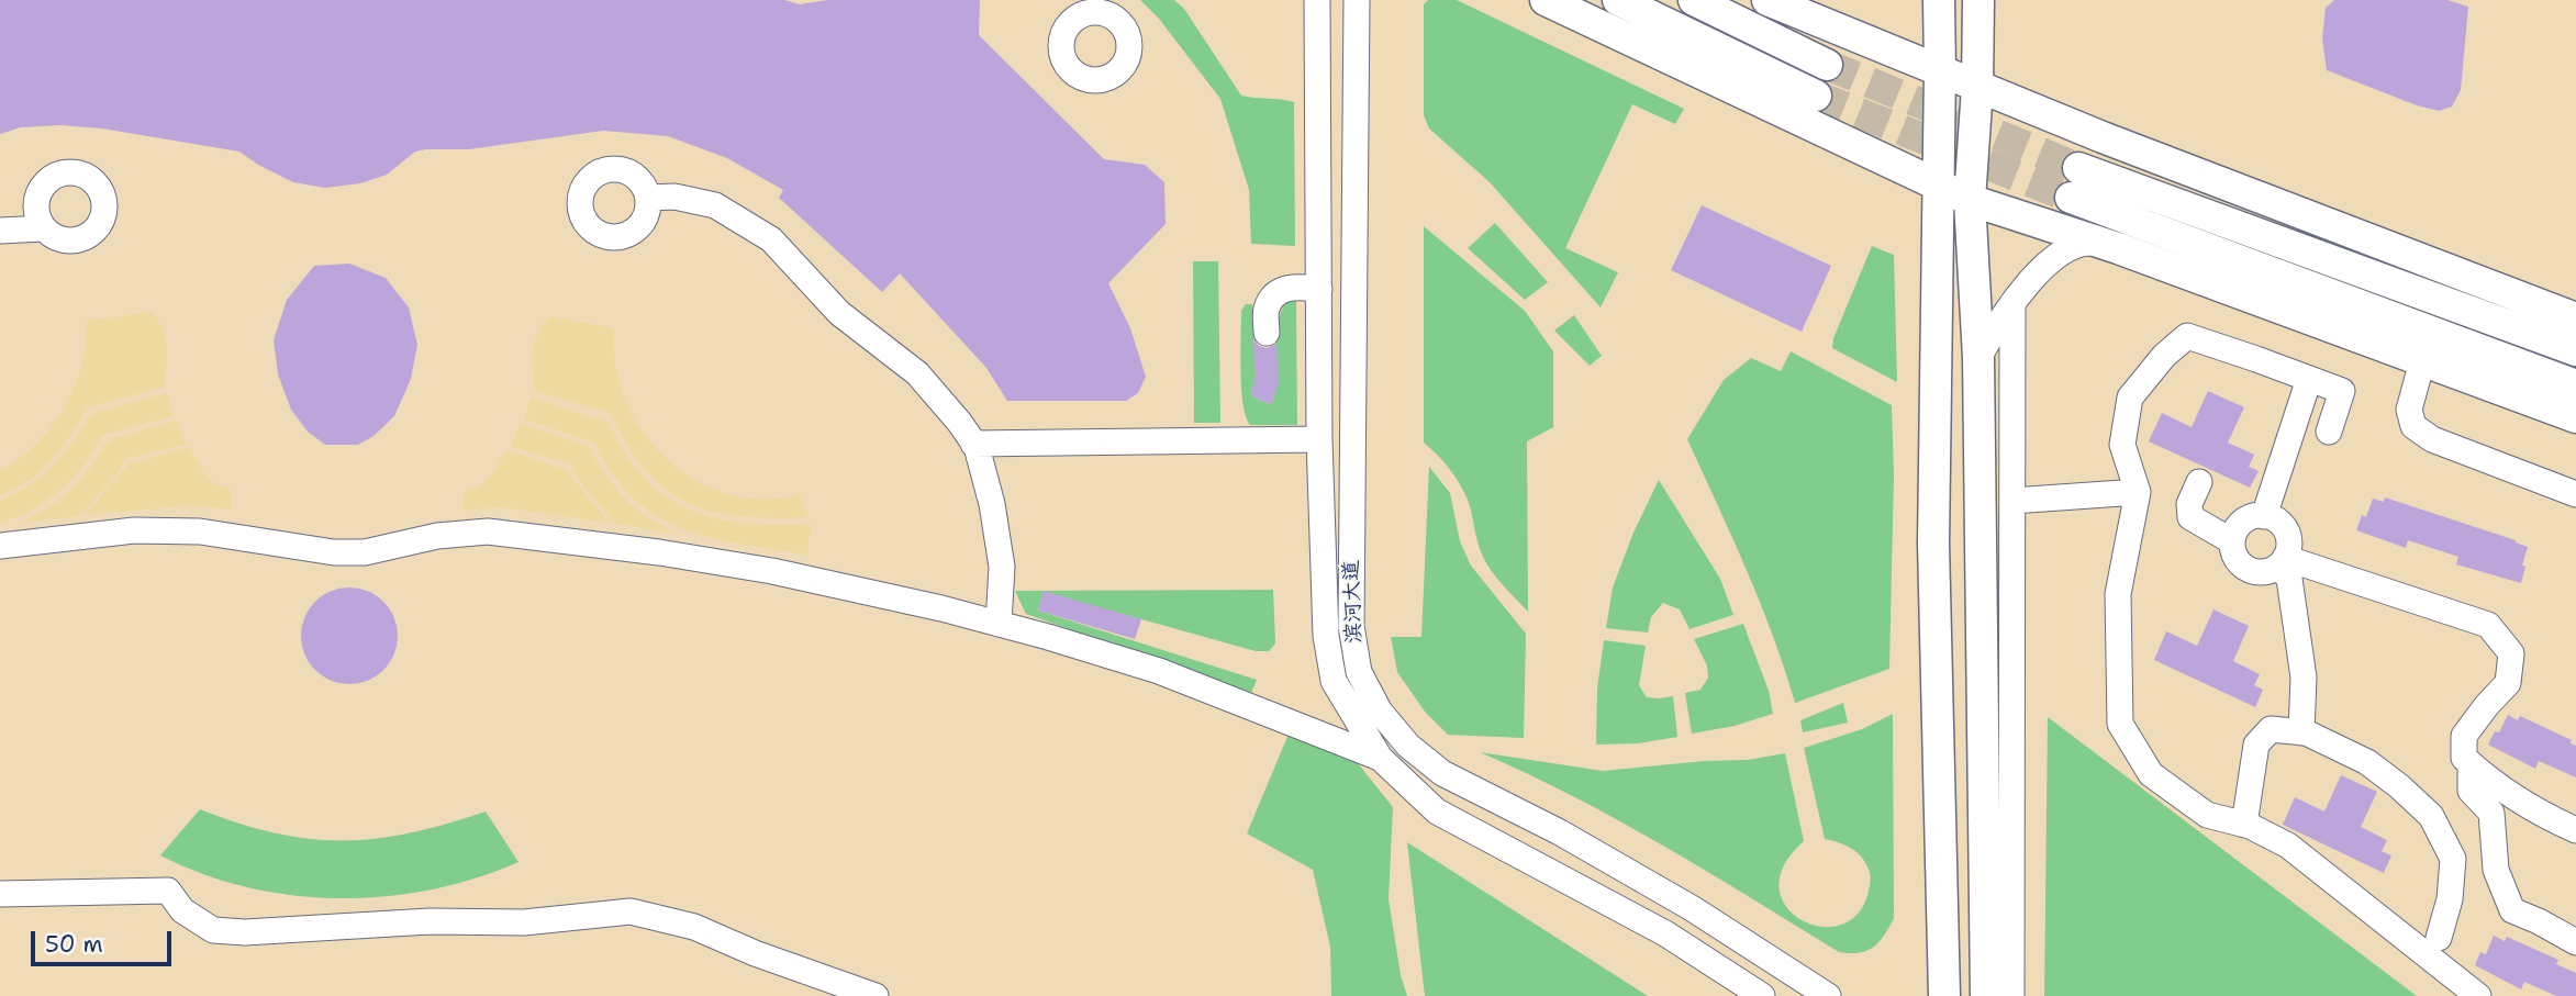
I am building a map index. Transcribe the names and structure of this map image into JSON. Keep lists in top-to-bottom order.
{
  "streets": {
    "street": ["滨河大道"]
  },
  "scale_bar": "50 m"
}
